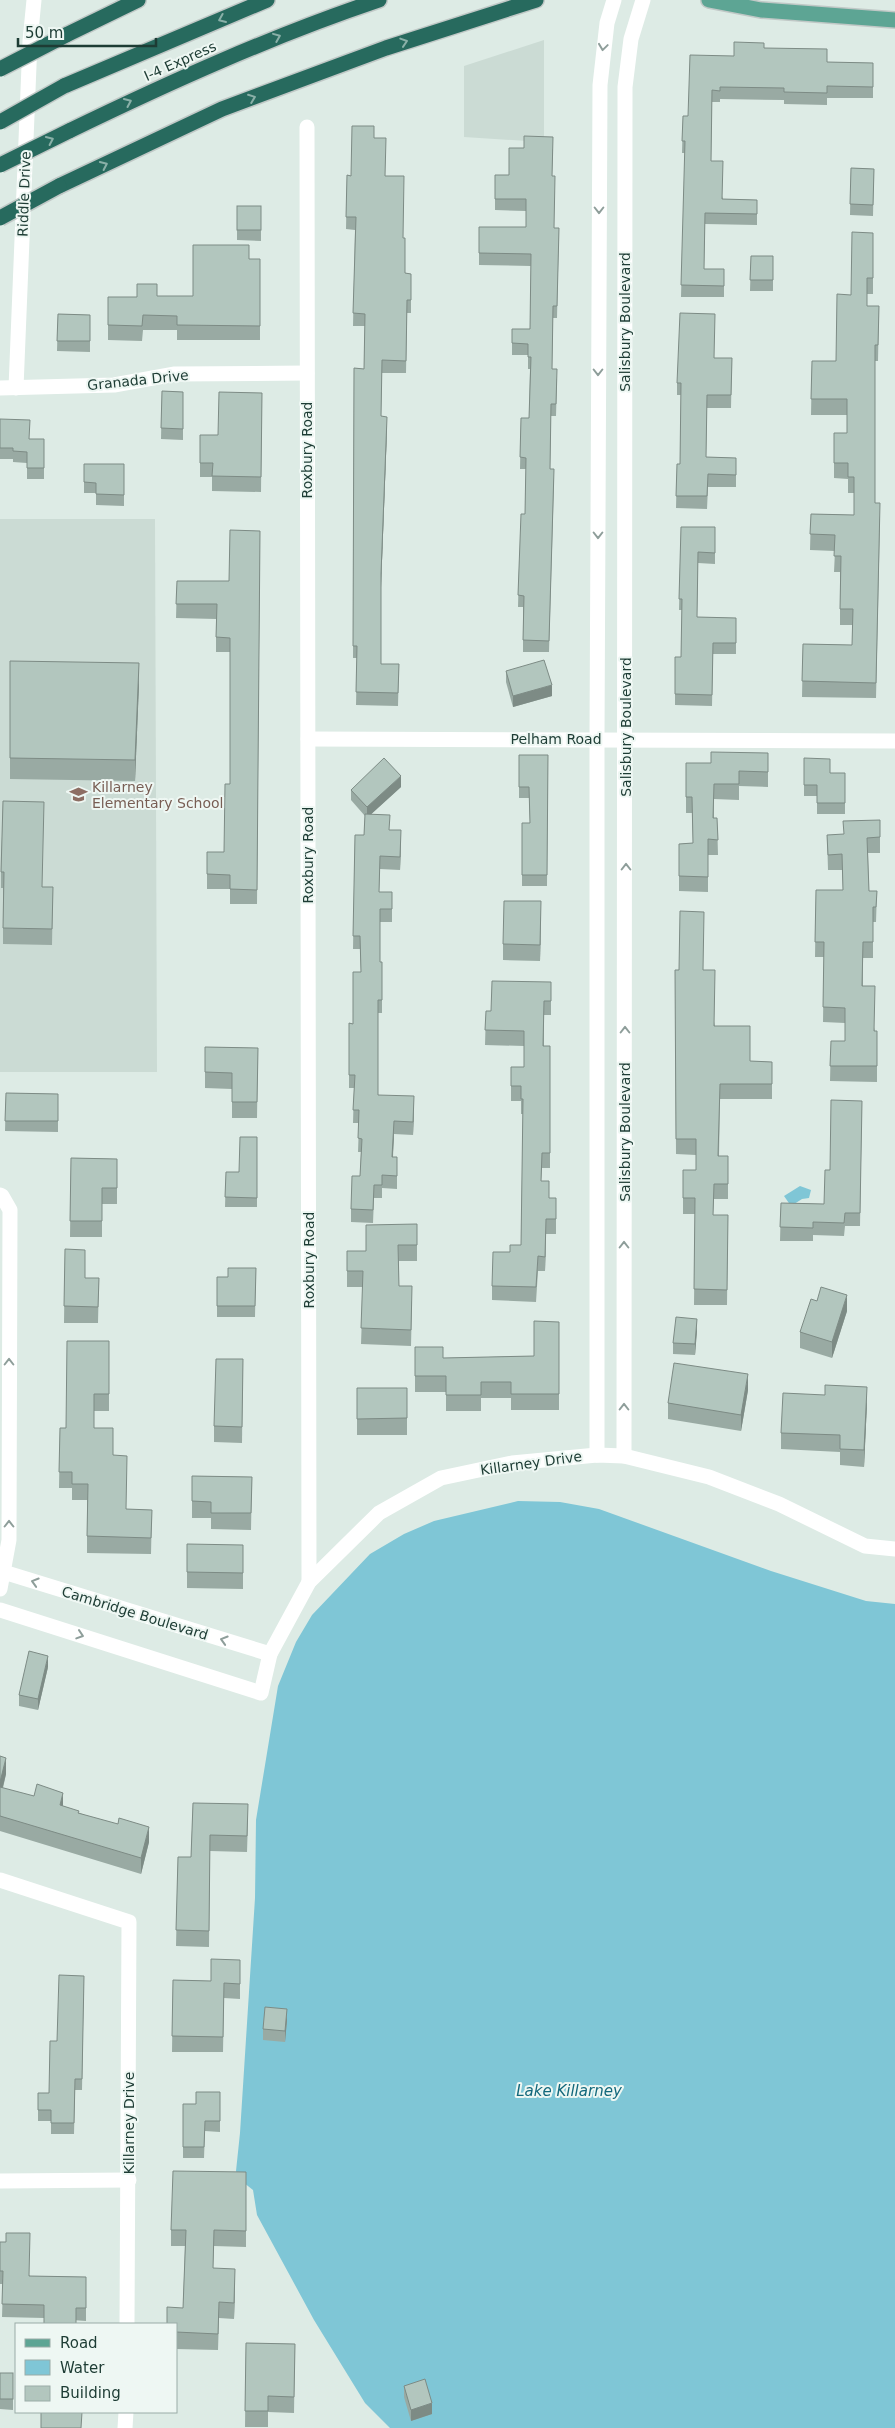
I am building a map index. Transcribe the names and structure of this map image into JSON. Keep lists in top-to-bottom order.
{
  "streets": {
    "highway": ["I-4 Express"],
    "street": [
      "Riddle Drive",
      "Salisbury Boulevard",
      "Granada Drive",
      "Roxbury Road",
      "Pelham Road",
      "Killarney Drive",
      "Cambridge Boulevard"
    ]
  },
  "crossings": [
    ["Riddle Drive", "Granada Drive"],
    ["Salisbury Boulevard", "Pelham Road"],
    ["Salisbury Boulevard", "Killarney Drive"],
    ["Granada Drive", "Roxbury Road"],
    ["Roxbury Road", "Pelham Road"],
    ["Roxbury Road", "Killarney Drive"],
    ["Killarney Drive", "Cambridge Boulevard"]
  ],
  "one_way": ["Cambridge Boulevard"],
  "water": ["Lake Killarney"],
  "places": {
    "school or university": ["Killarney Elementary School"]
  },
  "legend": ["Road", "Water", "Building"],
  "scale_bar": "50 m"
}
